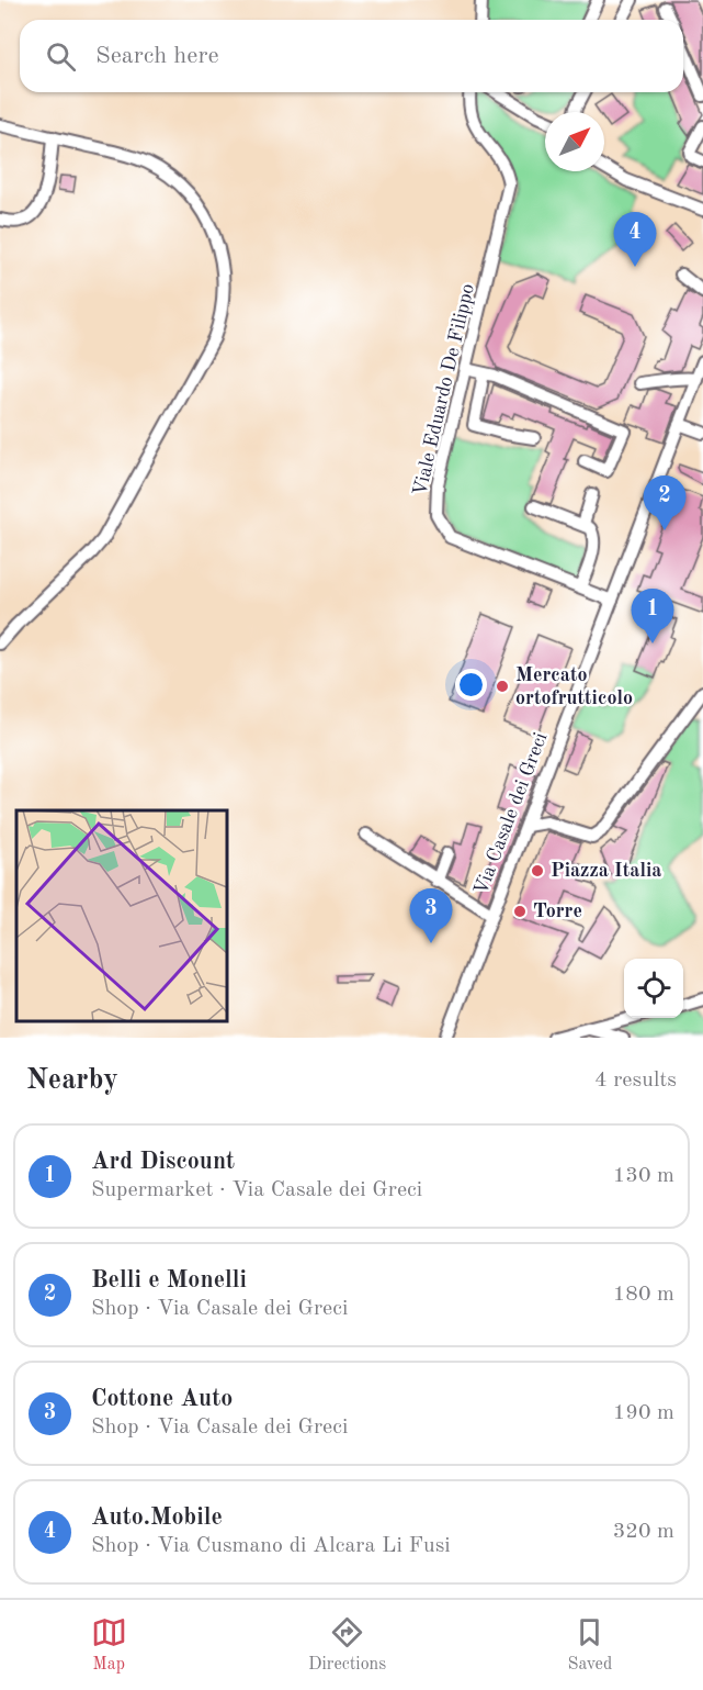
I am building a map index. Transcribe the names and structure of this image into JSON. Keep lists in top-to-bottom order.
{
  "streets": {
    "street": ["Viale Eduardo De Filippo", "Via Casale dei Greci"]
  },
  "crossings": [
    ["Viale Eduardo De Filippo", "Via Casale dei Greci"]
  ],
  "places": ["Mercato ortofrutticolo", "Piazza Italia", "Torre"],
  "north": "top right",
  "page": {
    "search": "Search here",
    "pins": [
      "4",
      "2",
      "1",
      "3"
    ],
    "heading": ["Nearby", "4 results"],
    "list": [
      {
        "mark": "1",
        "name": "Ard Discount",
        "note": "Supermarket · Via Casale dei Greci",
        "value": "130 m"
      },
      {
        "mark": "2",
        "name": "Belli e Monelli",
        "note": "Shop · Via Casale dei Greci",
        "value": "180 m"
      },
      {
        "mark": "3",
        "name": "Cottone Auto",
        "note": "Shop · Via Casale dei Greci",
        "value": "190 m"
      },
      {
        "mark": "4",
        "name": "Auto.Mobile",
        "note": "Shop · Via Cusmano di Alcara Li Fusi",
        "value": "320 m"
      }
    ],
    "nav": ["Map", "Directions", "Saved"]
  }
}
